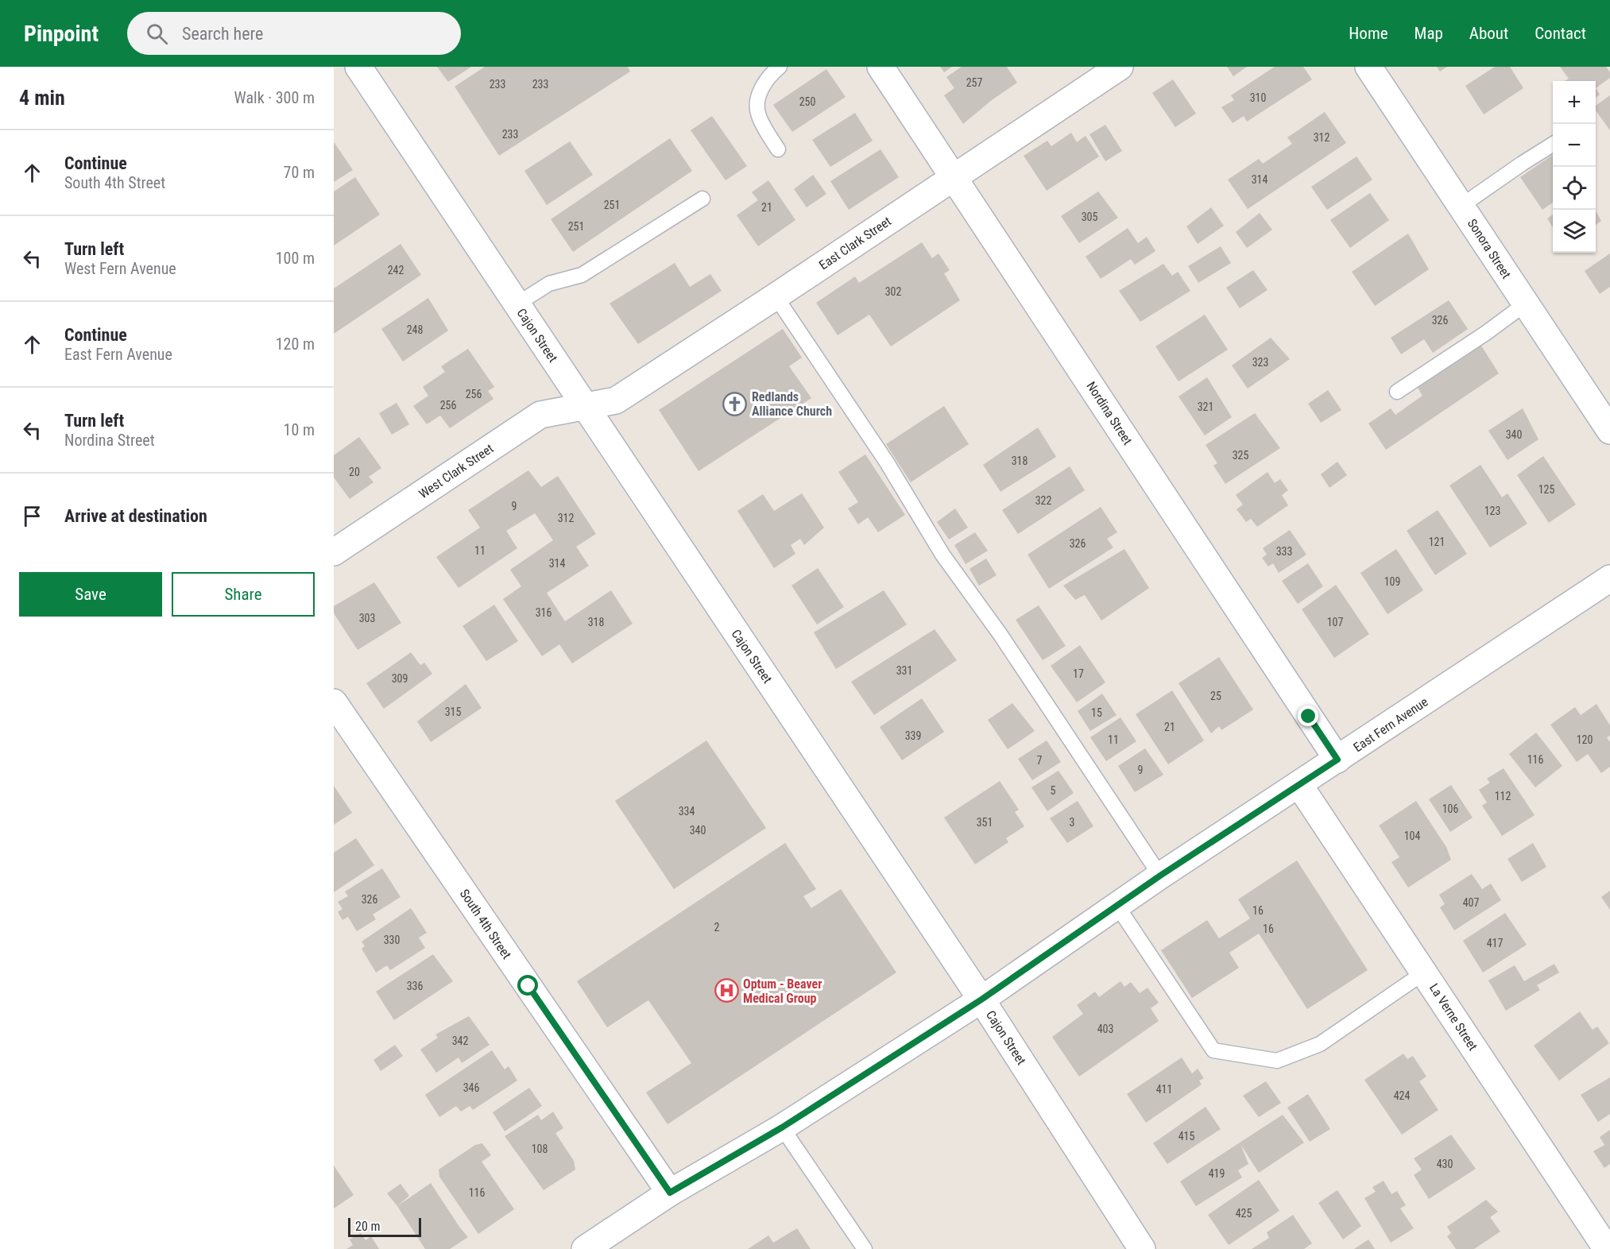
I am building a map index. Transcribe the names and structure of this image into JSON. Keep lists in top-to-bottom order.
{
  "streets": {
    "street": [
      "East Clark Street",
      "Sonora Street",
      "Cajon Street",
      "Nordina Street",
      "West Clark Street",
      "East Fern Avenue",
      "South 4th Street",
      "La Verne Street"
    ]
  },
  "crossings": [
    ["East Clark Street", "Cajon Street"],
    ["East Clark Street", "Nordina Street"],
    ["East Clark Street", "West Clark Street"],
    ["Cajon Street", "West Clark Street"],
    ["Cajon Street", "East Fern Avenue"],
    ["Nordina Street", "East Fern Avenue"],
    ["East Fern Avenue", "South 4th Street"],
    ["East Fern Avenue", "La Verne Street"]
  ],
  "places": {
    "church": ["Redlands Alliance Church"],
    "hospital": ["Optum - Beaver Medical Group"]
  },
  "house_numbers": [
    "257",
    "233",
    "233",
    "310",
    "250",
    "233",
    "312",
    "314",
    "251",
    "21",
    "305",
    "251",
    "242",
    "302",
    "326",
    "248",
    "323",
    "256",
    "256",
    "321",
    "340",
    "325",
    "318",
    "20",
    "125",
    "322",
    "9",
    "123",
    "312",
    "121",
    "326",
    "11",
    "333",
    "314",
    "109",
    "316",
    "303",
    "318",
    "107",
    "331",
    "17",
    "309",
    "25",
    "315",
    "15",
    "21",
    "339",
    "11",
    "120",
    "116",
    "7",
    "9",
    "5",
    "112",
    "106",
    "334",
    "351",
    "3",
    "340",
    "104",
    "326",
    "407",
    "16",
    "2",
    "16",
    "330",
    "417",
    "336",
    "403",
    "342",
    "346",
    "411",
    "424",
    "415",
    "108",
    "430",
    "419",
    "116",
    "425"
  ],
  "scale_bar": "20 m",
  "page": {
    "header": "Pinpoint",
    "search": "Search here",
    "nav": [
      "Home",
      "Map",
      "About",
      "Contact"
    ],
    "heading": ["4 min", "Walk · 300 m"],
    "map_buttons": ["+", "−"],
    "list": [
      ["Continue", "South 4th Street", "70 m"],
      ["Turn left", "West Fern Avenue", "100 m"],
      ["Continue", "East Fern Avenue", "120 m"],
      ["Turn left", "Nordina Street", "10 m"],
      "Arrive at destination"
    ],
    "buttons": ["Save", "Share"],
    "scale": "20 m"
  }
}
